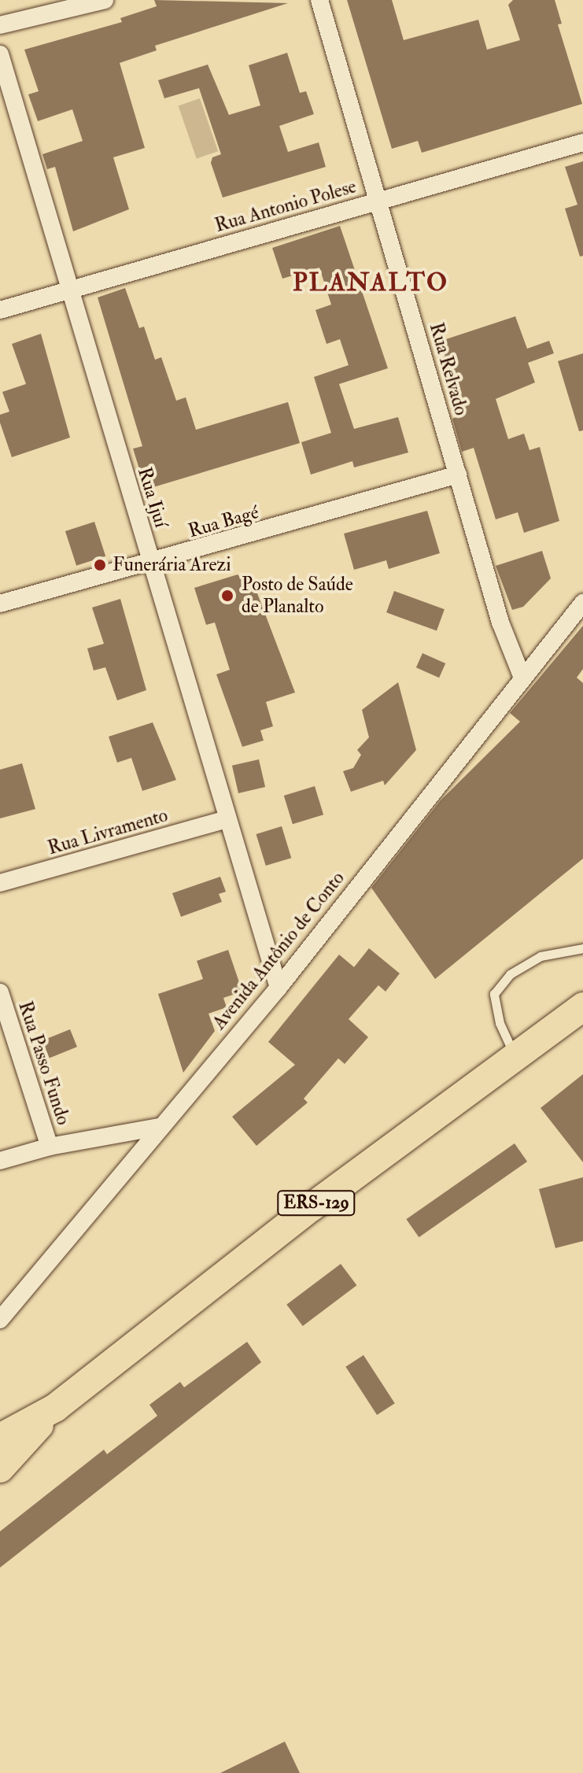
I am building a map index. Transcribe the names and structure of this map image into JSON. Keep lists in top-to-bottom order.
{
  "streets": {
    "main road": ["ERS-129"],
    "street": [
      "Rua Antonio Polese",
      "Rua Relvado",
      "Rua Ijuí",
      "Rua Bagé",
      "Rua Livramento",
      "Avenida Antônio de Conto",
      "Rua Passo Fundo"
    ]
  },
  "crossings": [
    ["Rua Antonio Polese", "Rua Relvado"],
    ["Rua Antonio Polese", "Rua Ijuí"],
    ["Rua Relvado", "Rua Bagé"],
    ["Rua Relvado", "Avenida Antônio de Conto"],
    ["Rua Ijuí", "Rua Bagé"],
    ["Rua Ijuí", "Rua Livramento"],
    ["Rua Ijuí", "Avenida Antônio de Conto"]
  ],
  "districts": ["PLANALTO"],
  "places": ["Funerária Arezi", "Posto de Saúde de Planalto"]
}
